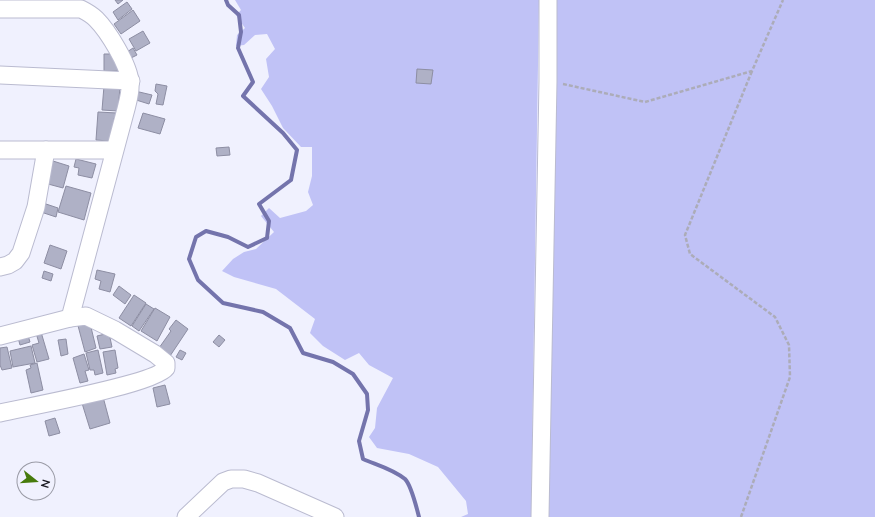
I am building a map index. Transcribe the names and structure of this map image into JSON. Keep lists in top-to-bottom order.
{
  "north": "right"
}
